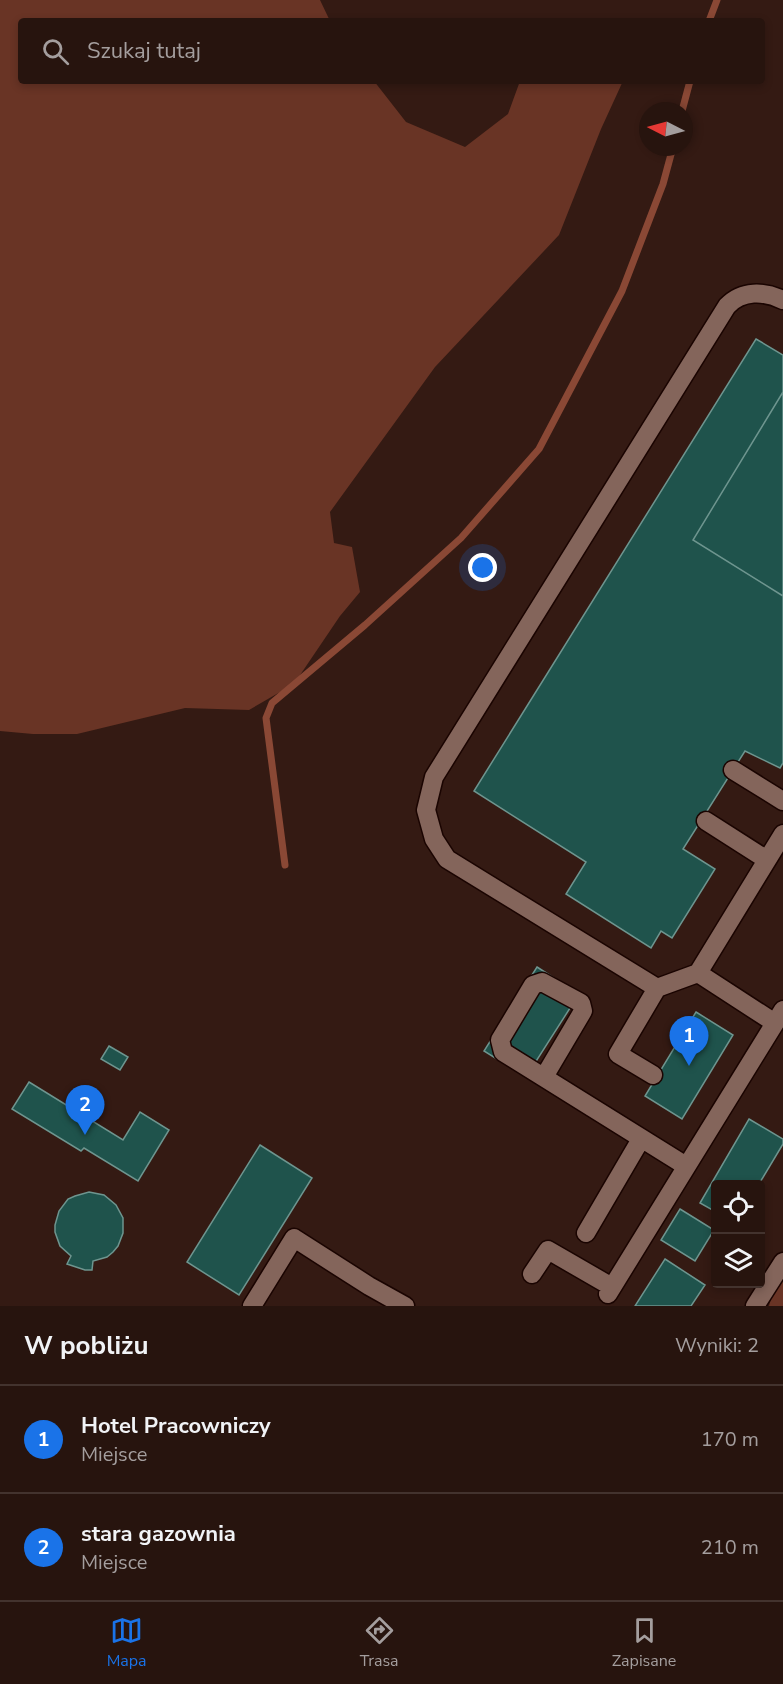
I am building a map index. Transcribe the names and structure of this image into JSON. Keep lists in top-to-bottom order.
{
  "north": "left",
  "page": {
    "search": "Szukaj tutaj",
    "pins": ["1", "2"],
    "heading": ["W pobliżu", "Wyniki: 2"],
    "list": [
      {
        "mark": "1",
        "name": "Hotel Pracowniczy",
        "note": "Miejsce",
        "value": "170 m"
      },
      {
        "mark": "2",
        "name": "stara gazownia",
        "note": "Miejsce",
        "value": "210 m"
      }
    ],
    "nav": ["Mapa", "Trasa", "Zapisane"]
  }
}
